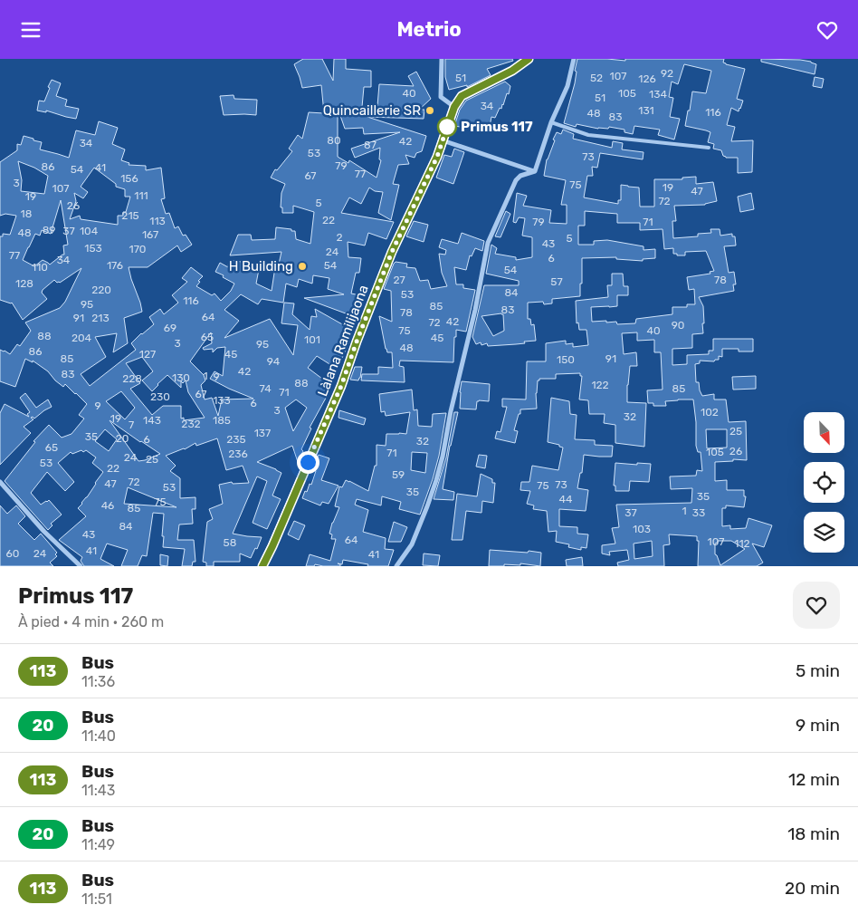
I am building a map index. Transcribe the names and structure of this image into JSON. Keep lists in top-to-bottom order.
{
  "streets": {
    "street": ["Làlana Ramilijaona"]
  },
  "places": ["Quincaillerie SR", "Primus 117", "H Building"],
  "lines": ["bus line 113"],
  "house_numbers": [
    "92",
    "107",
    "51",
    "52",
    "126",
    "40",
    "105",
    "134",
    "51",
    "34",
    "131",
    "116",
    "48",
    "83",
    "80",
    "42",
    "34",
    "87",
    "53",
    "73",
    "79",
    "86",
    "41",
    "54",
    "77",
    "67",
    "156",
    "3",
    "75",
    "19",
    "107",
    "47",
    "111",
    "19",
    "72",
    "5",
    "26",
    "18",
    "215",
    "22",
    "113",
    "79",
    "71",
    "89",
    "37",
    "104",
    "48",
    "167",
    "2",
    "5",
    "43",
    "153",
    "170",
    "24",
    "77",
    "6",
    "34",
    "176",
    "54",
    "110",
    "54",
    "27",
    "78",
    "57",
    "128",
    "220",
    "84",
    "53",
    "116",
    "95",
    "85",
    "83",
    "78",
    "64",
    "91",
    "213",
    "42",
    "72",
    "90",
    "69",
    "75",
    "40",
    "88",
    "65",
    "204",
    "45",
    "101",
    "3",
    "95",
    "48",
    "86",
    "127",
    "45",
    "85",
    "91",
    "150",
    "94",
    "42",
    "83",
    "1",
    "9",
    "130",
    "228",
    "88",
    "122",
    "74",
    "85",
    "71",
    "67",
    "230",
    "133",
    "6",
    "9",
    "3",
    "102",
    "32",
    "19",
    "143",
    "185",
    "232",
    "7",
    "25",
    "137",
    "35",
    "20",
    "6",
    "235",
    "32",
    "65",
    "26",
    "105",
    "71",
    "236",
    "24",
    "25",
    "53",
    "22",
    "59",
    "72",
    "47",
    "73",
    "75",
    "53",
    "35",
    "35",
    "44",
    "75",
    "46",
    "85",
    "1",
    "37",
    "33",
    "84",
    "103",
    "43",
    "64",
    "107",
    "58",
    "112",
    "41",
    "60",
    "24",
    "41"
  ],
  "north": "bottom right",
  "page": {
    "header": "Metrio",
    "heading": ["Primus 117", "À pied · 4 min · 260 m"],
    "list": [
      {
        "mark": "113",
        "name": "Bus",
        "note": "11:36",
        "value": "5 min"
      },
      {
        "mark": "20",
        "name": "Bus",
        "note": "11:40",
        "value": "9 min"
      },
      {
        "mark": "113",
        "name": "Bus",
        "note": "11:43",
        "value": "12 min"
      },
      {
        "mark": "20",
        "name": "Bus",
        "note": "11:49",
        "value": "18 min"
      },
      {
        "mark": "113",
        "name": "Bus",
        "note": "11:51",
        "value": "20 min"
      }
    ]
  }
}
